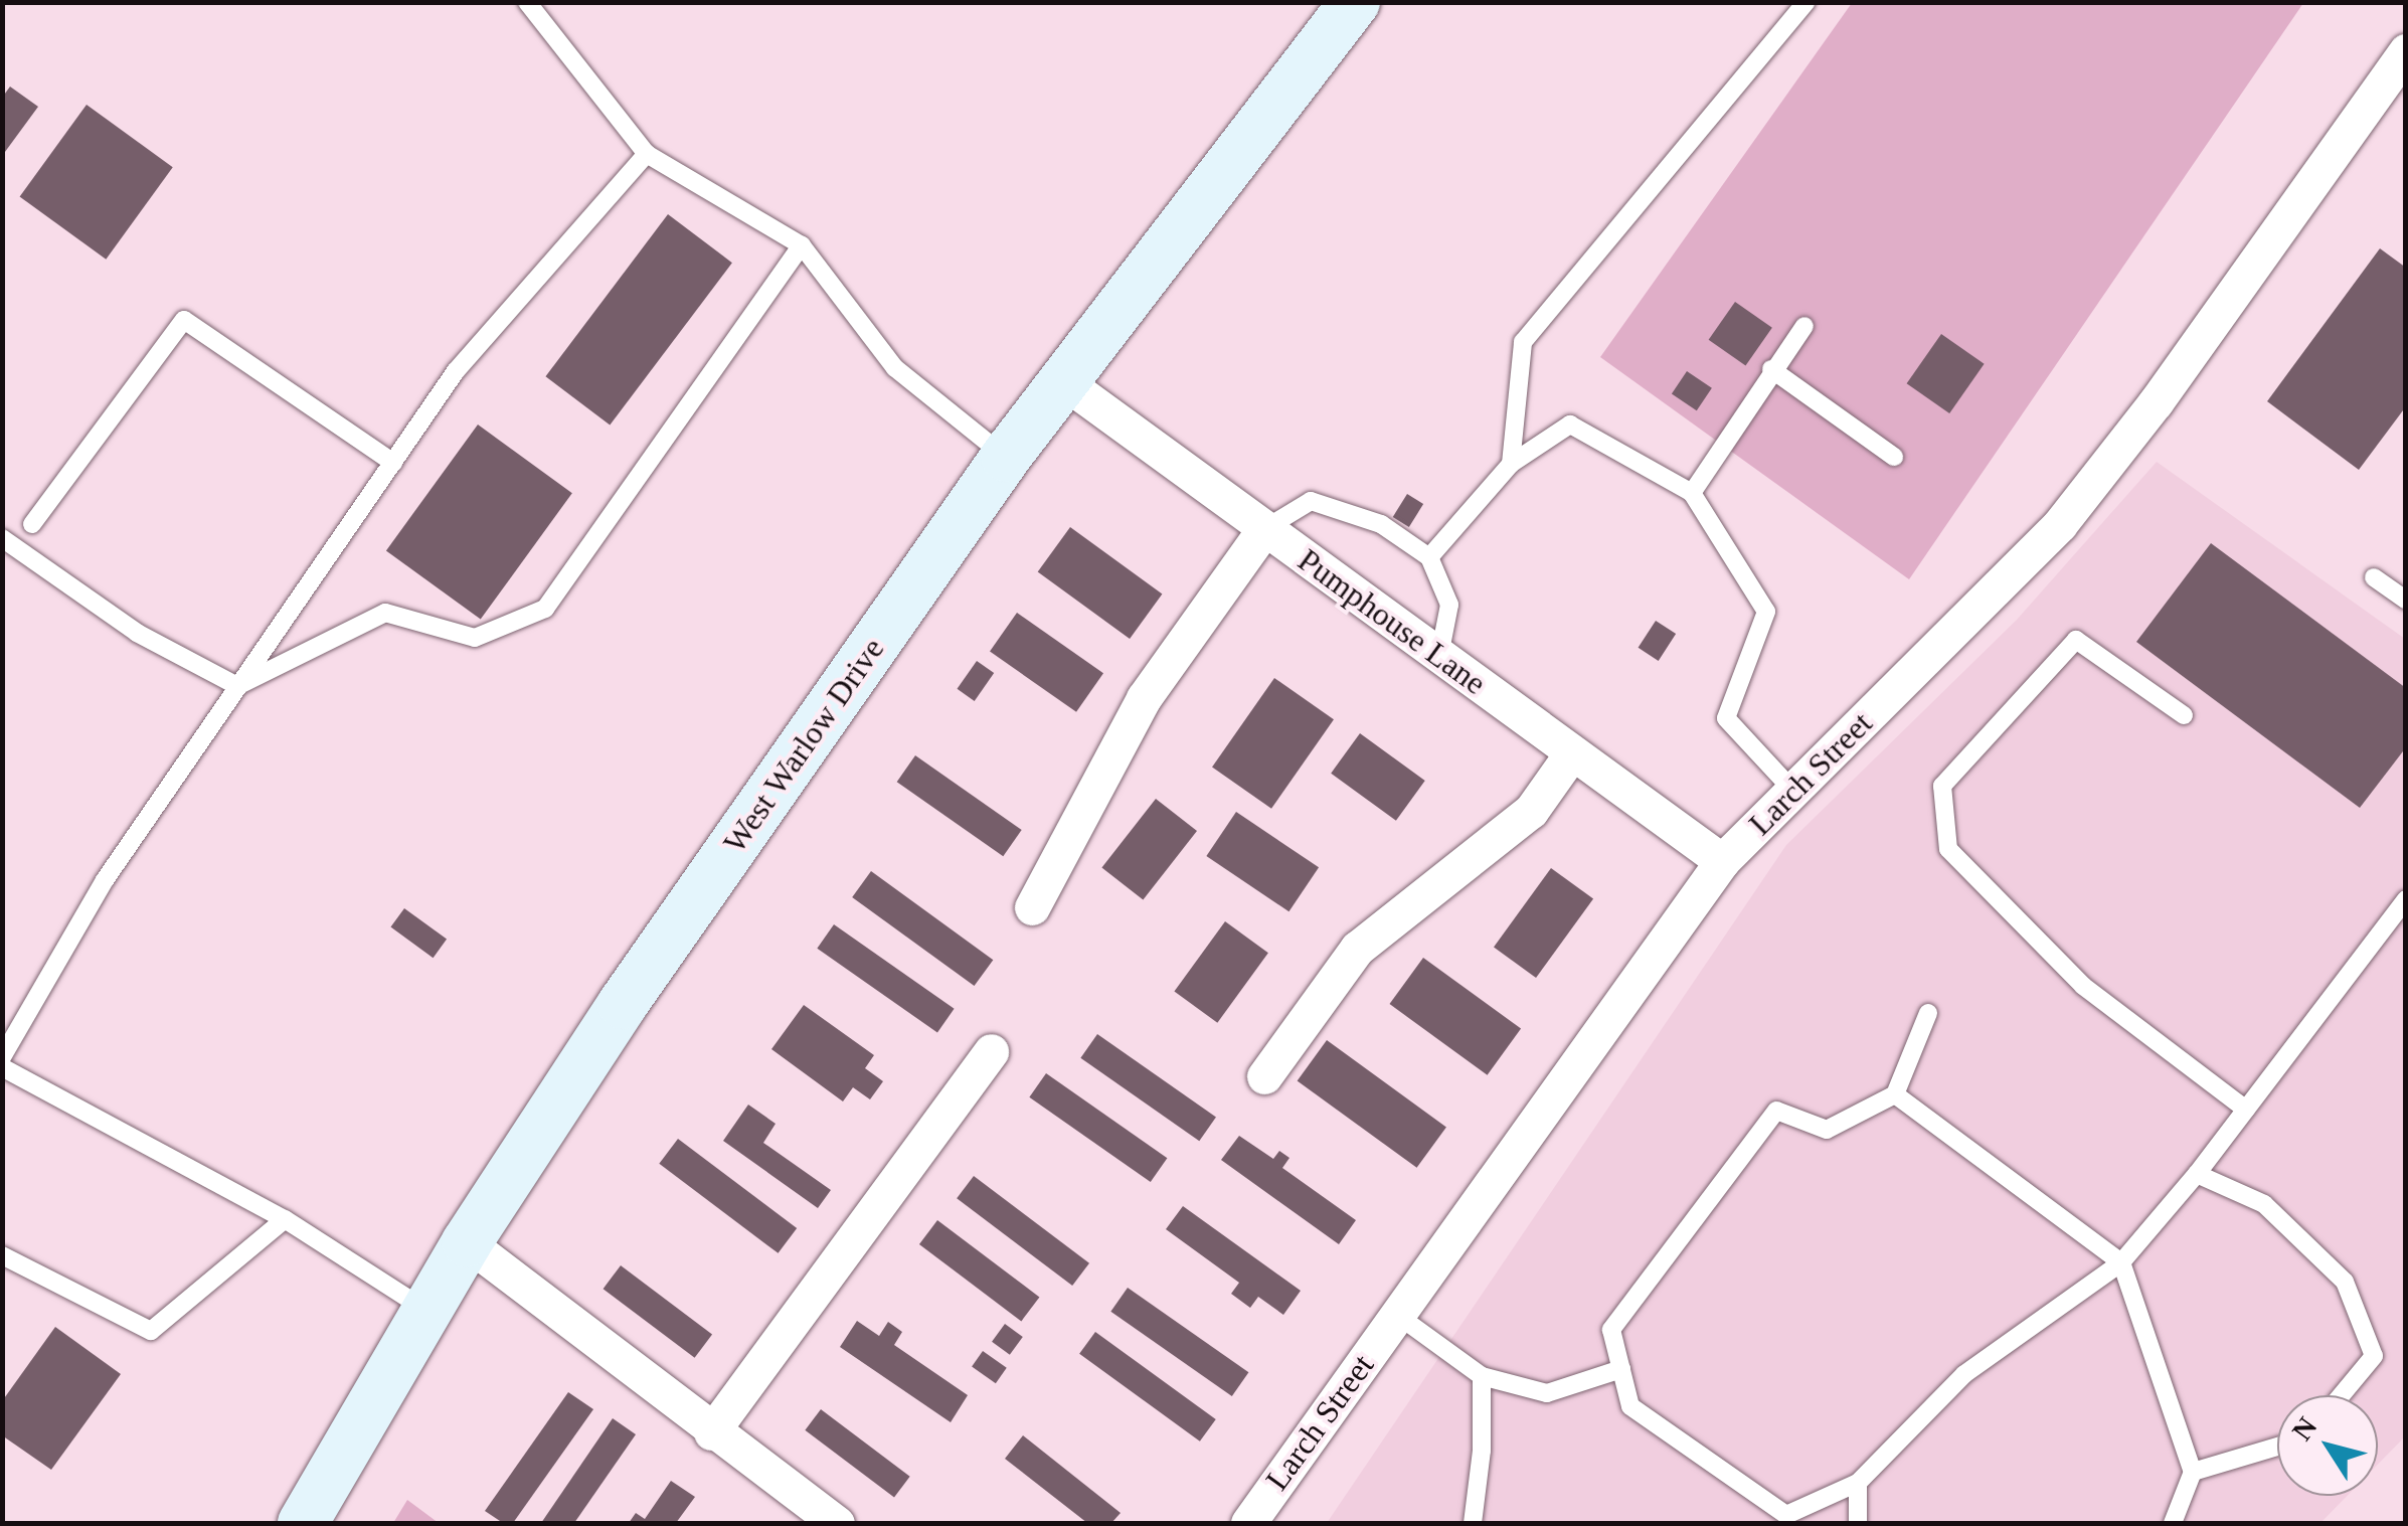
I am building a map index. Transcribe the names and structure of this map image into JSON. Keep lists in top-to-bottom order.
{
  "streets": {
    "street": ["Pumphouse Lane", "West Warlow Drive", "Larch Street"]
  },
  "crossings": [
    ["Pumphouse Lane", "West Warlow Drive"],
    ["Pumphouse Lane", "Larch Street"]
  ],
  "north": "top left"
}
